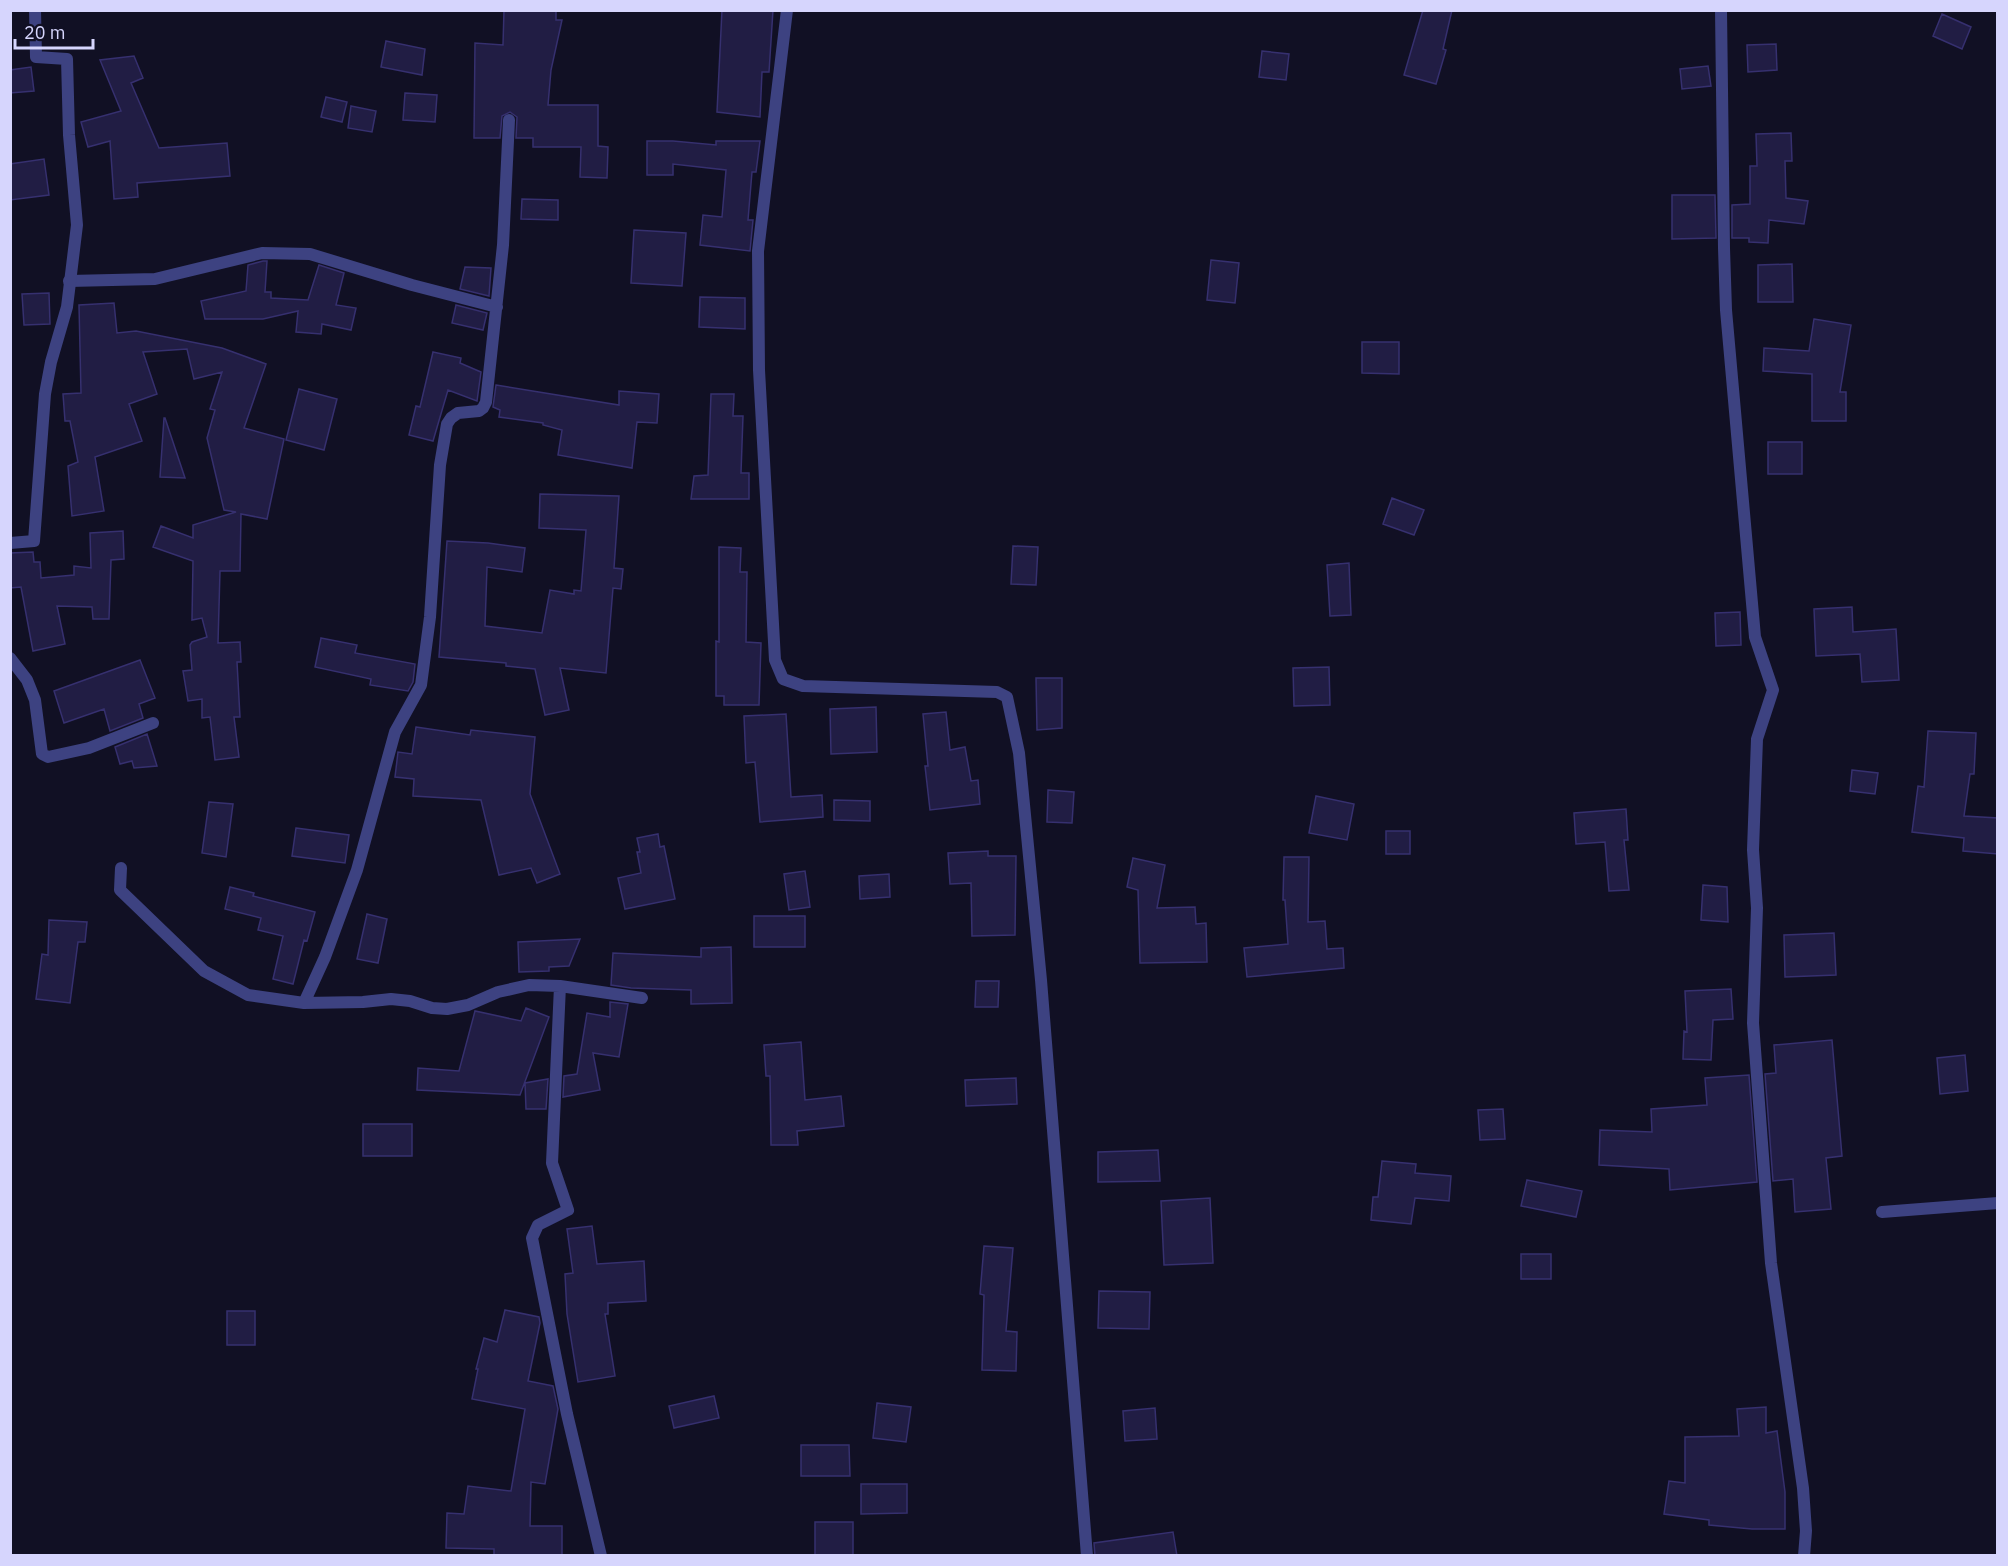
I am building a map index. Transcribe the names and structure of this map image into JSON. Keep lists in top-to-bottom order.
{
  "scale_bar": "20 m"
}
